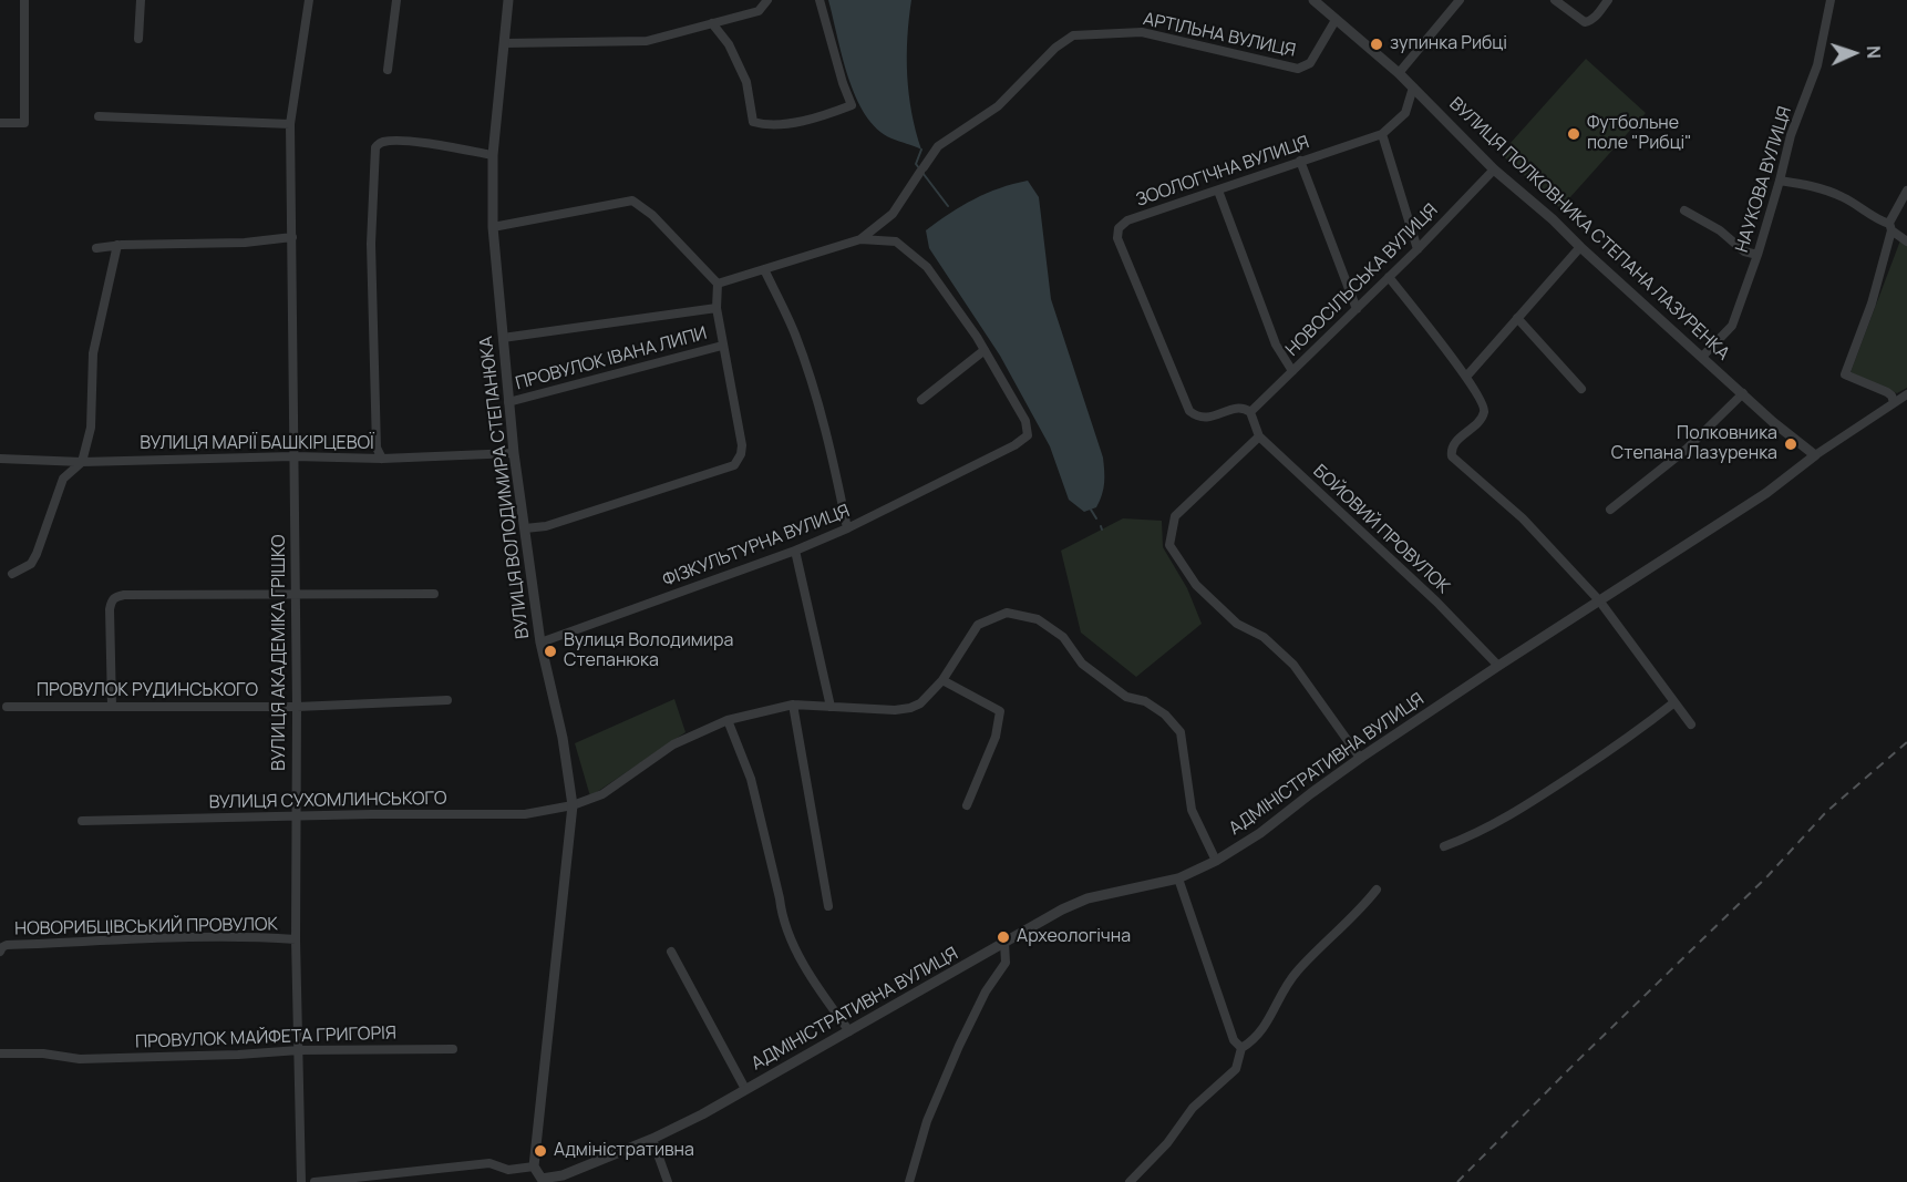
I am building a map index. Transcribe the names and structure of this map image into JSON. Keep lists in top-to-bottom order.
{
  "streets": {
    "street": [
      "АРТІЛЬНА ВУЛИЦЯ",
      "ЗООЛОГІЧНА ВУЛИЦЯ",
      "НАУКОВА ВУЛИЦЯ",
      "ВУЛИЦЯ ПОЛКОВНИКА СТЕПАНА ЛАЗУРЕНКА",
      "НОВОСІЛЬСЬКА ВУЛИЦЯ",
      "ПРОВУЛОК ІВАНА ЛИПИ",
      "ВУЛИЦЯ МАРІЇ БАШКІРЦЕВОЇ",
      "ВУЛИЦЯ ВОЛОДИМИРА СТЕПАНЮКА",
      "БОЙОВИЙ ПРОВУЛОК",
      "ФІЗКУЛЬТУРНА ВУЛИЦЯ",
      "ВУЛИЦЯ АКАДЕМІКА ГРІШКО",
      "ПРОВУЛОК РУДИНСЬКОГО",
      "АДМІНІСТРАТИВНА ВУЛИЦЯ",
      "ВУЛИЦЯ СУХОМЛИНСЬКОГО",
      "НОВОРИБЦІВСЬКИЙ ПРОВУЛОК",
      "ПРОВУЛОК МАЙФЕТА ГРИГОРІЯ"
    ]
  },
  "crossings": [
    ["АРТІЛЬНА ВУЛИЦЯ", "ВУЛИЦЯ ПОЛКОВНИКА СТЕПАНА ЛАЗУРЕНКА"],
    ["ЗООЛОГІЧНА ВУЛИЦЯ", "ВУЛИЦЯ ПОЛКОВНИКА СТЕПАНА ЛАЗУРЕНКА"],
    ["ЗООЛОГІЧНА ВУЛИЦЯ", "НОВОСІЛЬСЬКА ВУЛИЦЯ"],
    ["ЗООЛОГІЧНА ВУЛИЦЯ", "БОЙОВИЙ ПРОВУЛОК"],
    ["НАУКОВА ВУЛИЦЯ", "ВУЛИЦЯ ПОЛКОВНИКА СТЕПАНА ЛАЗУРЕНКА"],
    ["ВУЛИЦЯ ПОЛКОВНИКА СТЕПАНА ЛАЗУРЕНКА", "НОВОСІЛЬСЬКА ВУЛИЦЯ"],
    ["ВУЛИЦЯ ПОЛКОВНИКА СТЕПАНА ЛАЗУРЕНКА", "АДМІНІСТРАТИВНА ВУЛИЦЯ"],
    ["НОВОСІЛЬСЬКА ВУЛИЦЯ", "БОЙОВИЙ ПРОВУЛОК"],
    ["ПРОВУЛОК ІВАНА ЛИПИ", "ВУЛИЦЯ ВОЛОДИМИРА СТЕПАНЮКА"],
    ["ВУЛИЦЯ МАРІЇ БАШКІРЦЕВОЇ", "ВУЛИЦЯ ВОЛОДИМИРА СТЕПАНЮКА"],
    ["ВУЛИЦЯ МАРІЇ БАШКІРЦЕВОЇ", "ВУЛИЦЯ АКАДЕМІКА ГРІШКО"],
    ["ВУЛИЦЯ ВОЛОДИМИРА СТЕПАНЮКА", "ФІЗКУЛЬТУРНА ВУЛИЦЯ"],
    ["ВУЛИЦЯ ВОЛОДИМИРА СТЕПАНЮКА", "АДМІНІСТРАТИВНА ВУЛИЦЯ"],
    ["ВУЛИЦЯ ВОЛОДИМИРА СТЕПАНЮКА", "ВУЛИЦЯ СУХОМЛИНСЬКОГО"],
    ["БОЙОВИЙ ПРОВУЛОК", "АДМІНІСТРАТИВНА ВУЛИЦЯ"],
    ["ВУЛИЦЯ АКАДЕМІКА ГРІШКО", "ПРОВУЛОК РУДИНСЬКОГО"],
    ["ВУЛИЦЯ АКАДЕМІКА ГРІШКО", "ВУЛИЦЯ СУХОМЛИНСЬКОГО"],
    ["ВУЛИЦЯ АКАДЕМІКА ГРІШКО", "НОВОРИБЦІВСЬКИЙ ПРОВУЛОК"],
    ["ВУЛИЦЯ АКАДЕМІКА ГРІШКО", "ПРОВУЛОК МАЙФЕТА ГРИГОРІЯ"],
    ["АДМІНІСТРАТИВНА ВУЛИЦЯ", "ВУЛИЦЯ СУХОМЛИНСЬКОГО"]
  ],
  "places": [
    "зупинка Рибці",
    "Футбольне поле \"Рибці\"",
    "Полковника Степана Лазуренка",
    "Вулиця Володимира Степанюка",
    "Археологічна",
    "Адміністративна"
  ],
  "north": "right"
}
